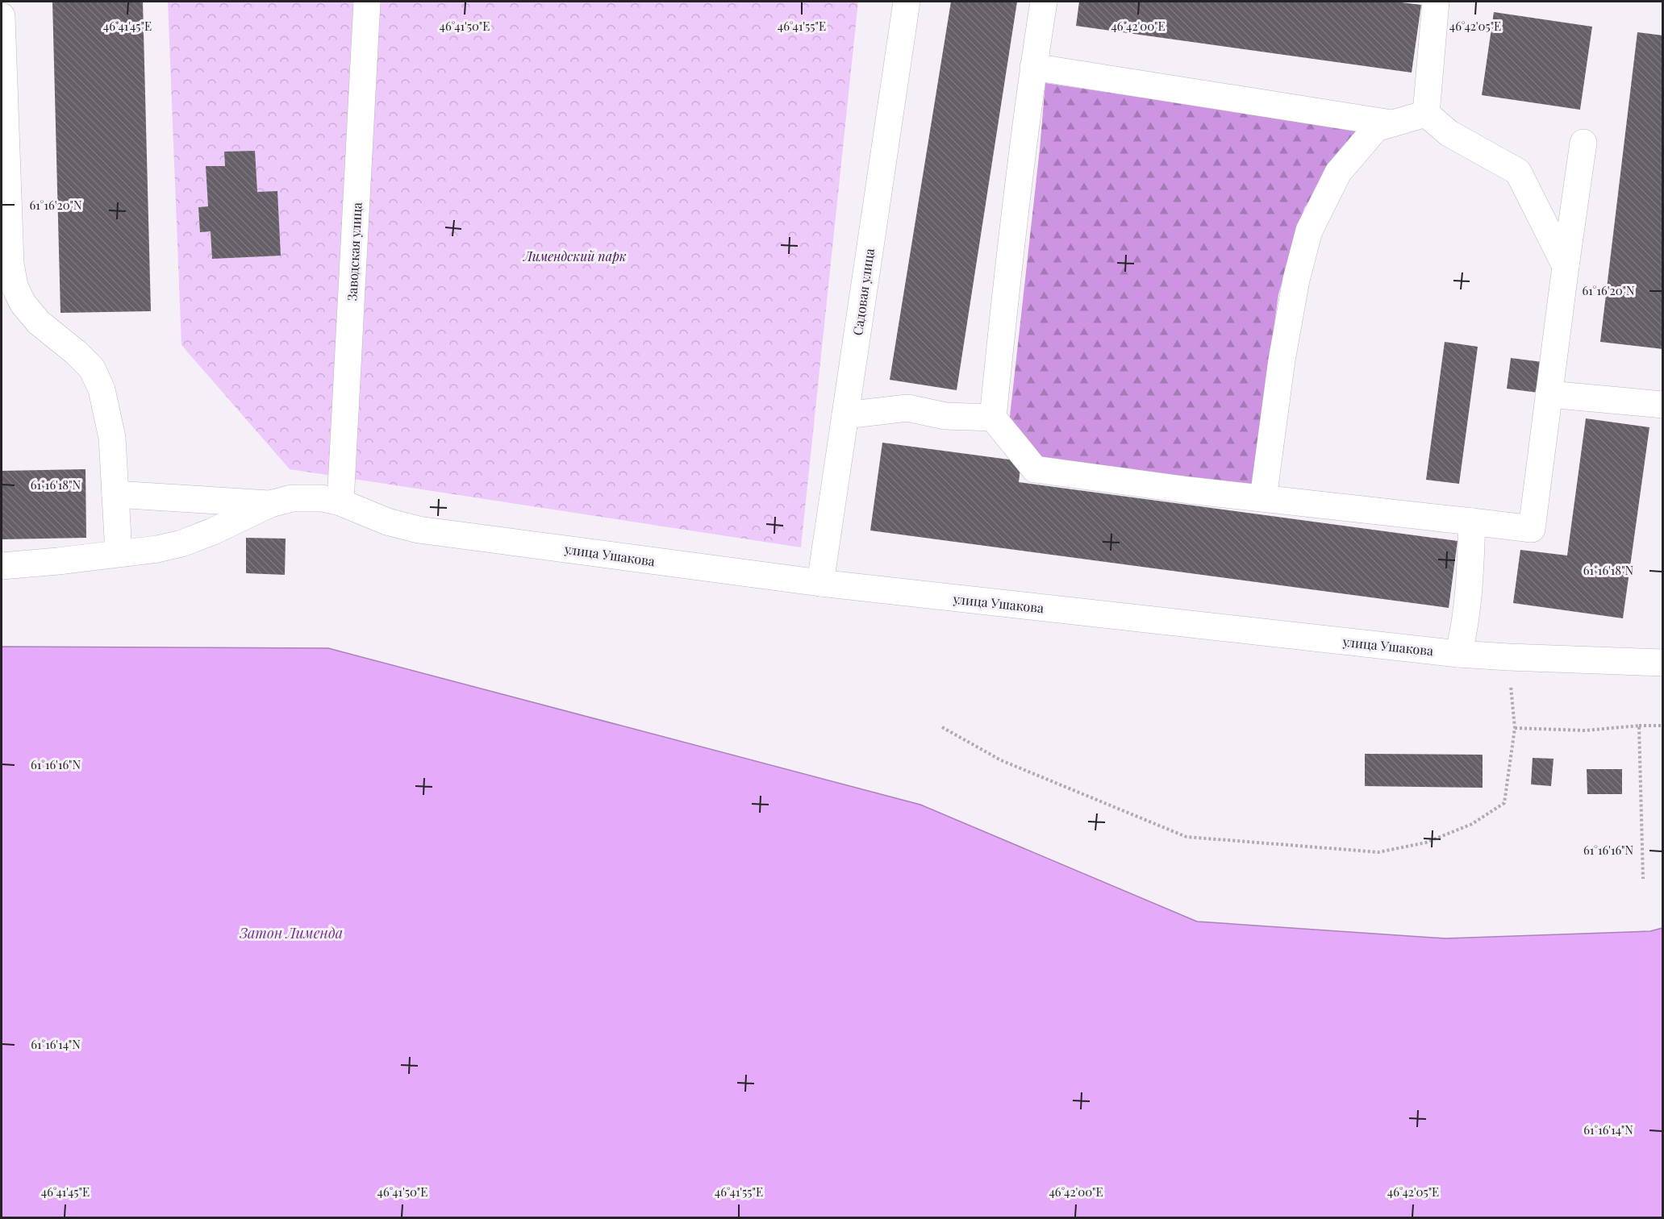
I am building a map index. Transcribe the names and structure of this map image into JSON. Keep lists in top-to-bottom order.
{
  "streets": {
    "street": ["Заводская улица", "Садовая улица", "улица Ушакова"]
  },
  "crossings": [
    ["Заводская улица", "улица Ушакова"],
    ["Садовая улица", "улица Ушакова"]
  ],
  "water": ["Затон Лименда"],
  "parks": ["Лимендский парк"],
  "coordinates": [
    "46°41'45\"E",
    "46°41'50\"E",
    "46°41'55\"E",
    "46°42'00\"E",
    "46°42'05\"E",
    "61°16'20\"N",
    "61°16'18\"N",
    "61°16'16\"N",
    "61°16'14\"N"
  ]
}
